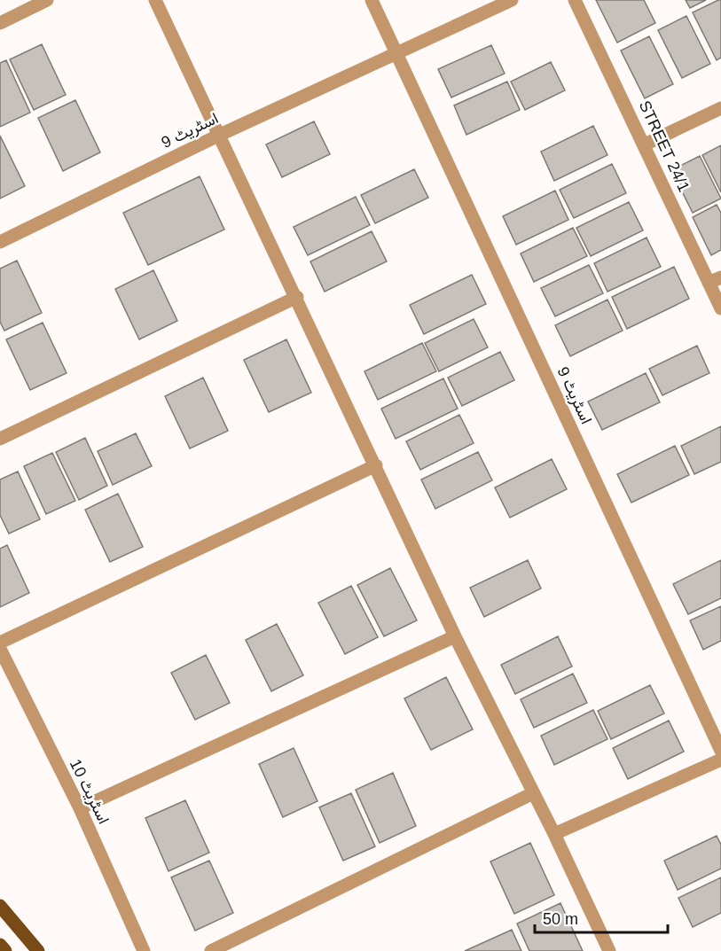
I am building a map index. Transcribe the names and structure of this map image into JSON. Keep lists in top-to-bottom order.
{
  "streets": {
    "street": ["اسٹریٹ 9", "STREET 24/1", "اسٹریٹ 10"]
  },
  "scale_bar": "50 m"
}
